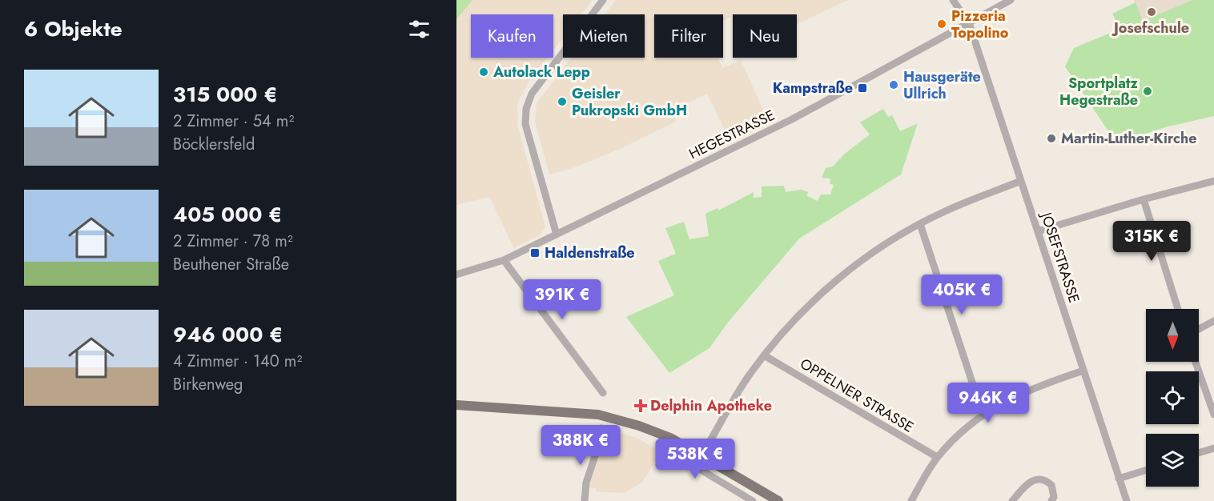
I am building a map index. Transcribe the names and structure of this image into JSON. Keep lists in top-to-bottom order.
{
  "streets": {
    "street": ["HEGESTRASSE", "JOSEFSTRASSE", "OPPELNER STRASSE"]
  },
  "crossings": [
    ["HEGESTRASSE", "JOSEFSTRASSE"]
  ],
  "places": {
    "other": [
      "Josefschule",
      "Pizzeria Topolino",
      "Autolack Lepp",
      "Hausgeräte Ullrich",
      "Sportplatz Hegestraße",
      "Geisler Pukropski GmbH",
      "Martin-Luther-Kirche"
    ],
    "transit": ["Kampstraße", "Haldenstraße"],
    "health": ["Delphin Apotheke"]
  },
  "north": "bottom",
  "page": {
    "heading": "6 Objekte",
    "chip": [
      "Kaufen",
      "Mieten",
      "Filter",
      "Neu"
    ],
    "list": [
      {
        "name": "315 000 €",
        "note": "2 Zimmer · 54 m² · Böcklersfeld"
      },
      {
        "name": "405 000 €",
        "note": "2 Zimmer · 78 m² · Beuthener Straße"
      },
      {
        "name": "946 000 €",
        "note": "4 Zimmer · 140 m² · Birkenweg"
      }
    ],
    "price": [
      "315K €",
      "405K €",
      "391K €",
      "946K €",
      "388K €",
      "538K €"
    ]
  }
}
